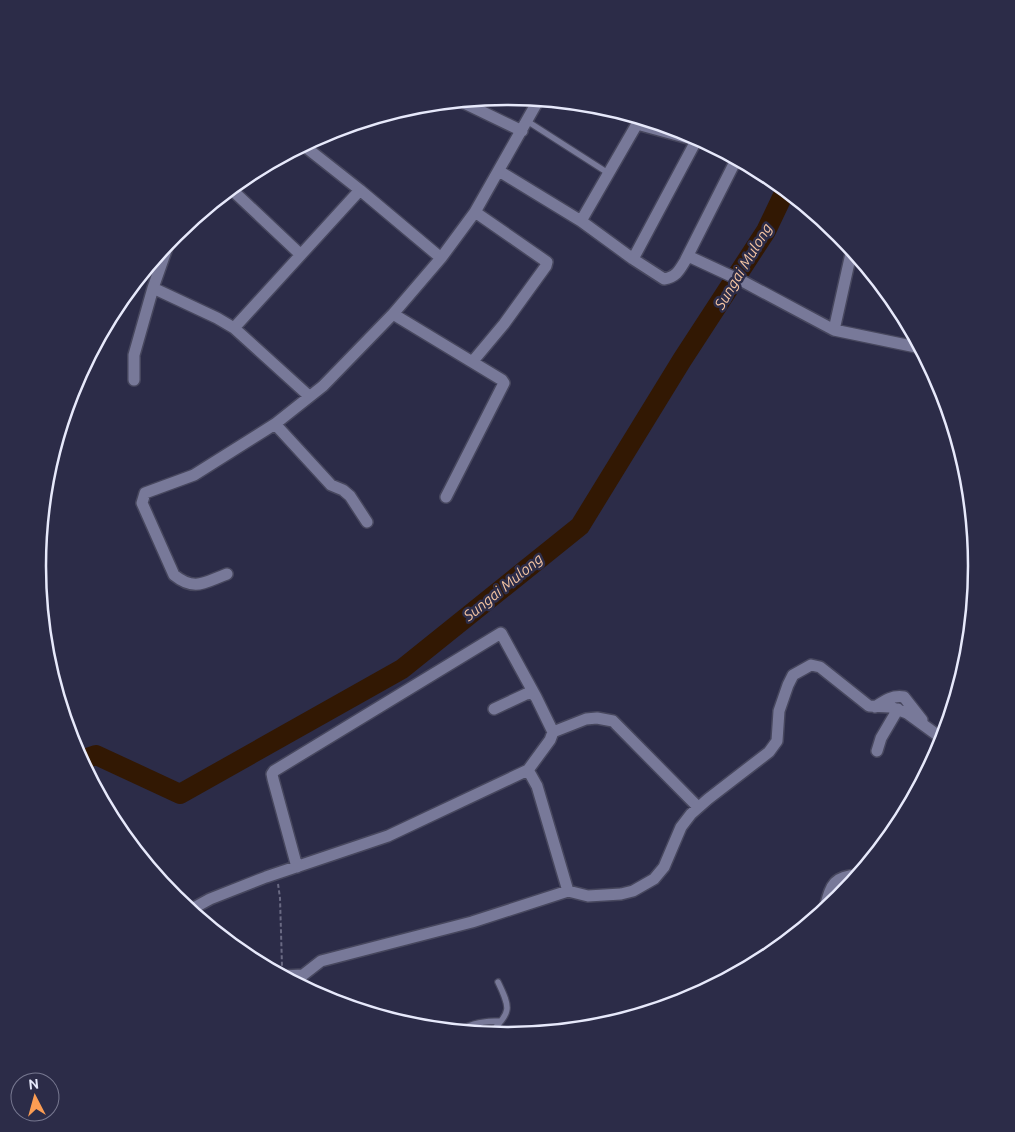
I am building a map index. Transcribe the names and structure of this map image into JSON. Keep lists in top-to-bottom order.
{
  "water": ["Sungai Mulong"],
  "north": "top"
}
